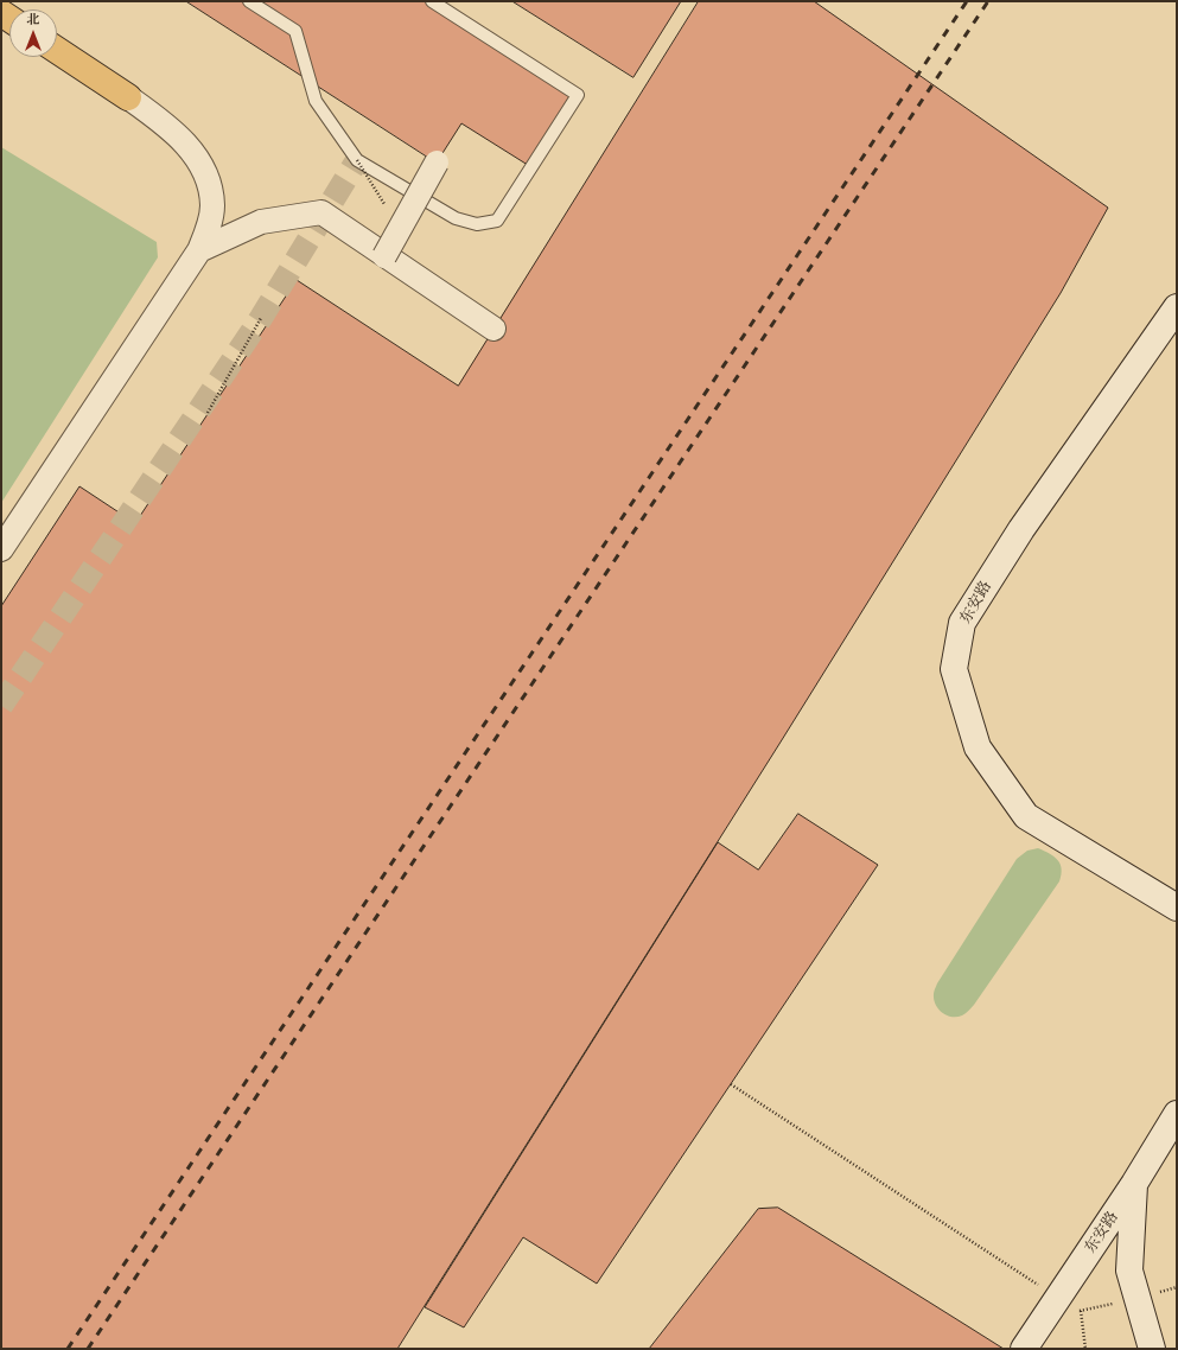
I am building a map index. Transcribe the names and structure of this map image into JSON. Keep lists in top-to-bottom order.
{
  "streets": {
    "street": ["东安路"]
  },
  "north": "top"
}
